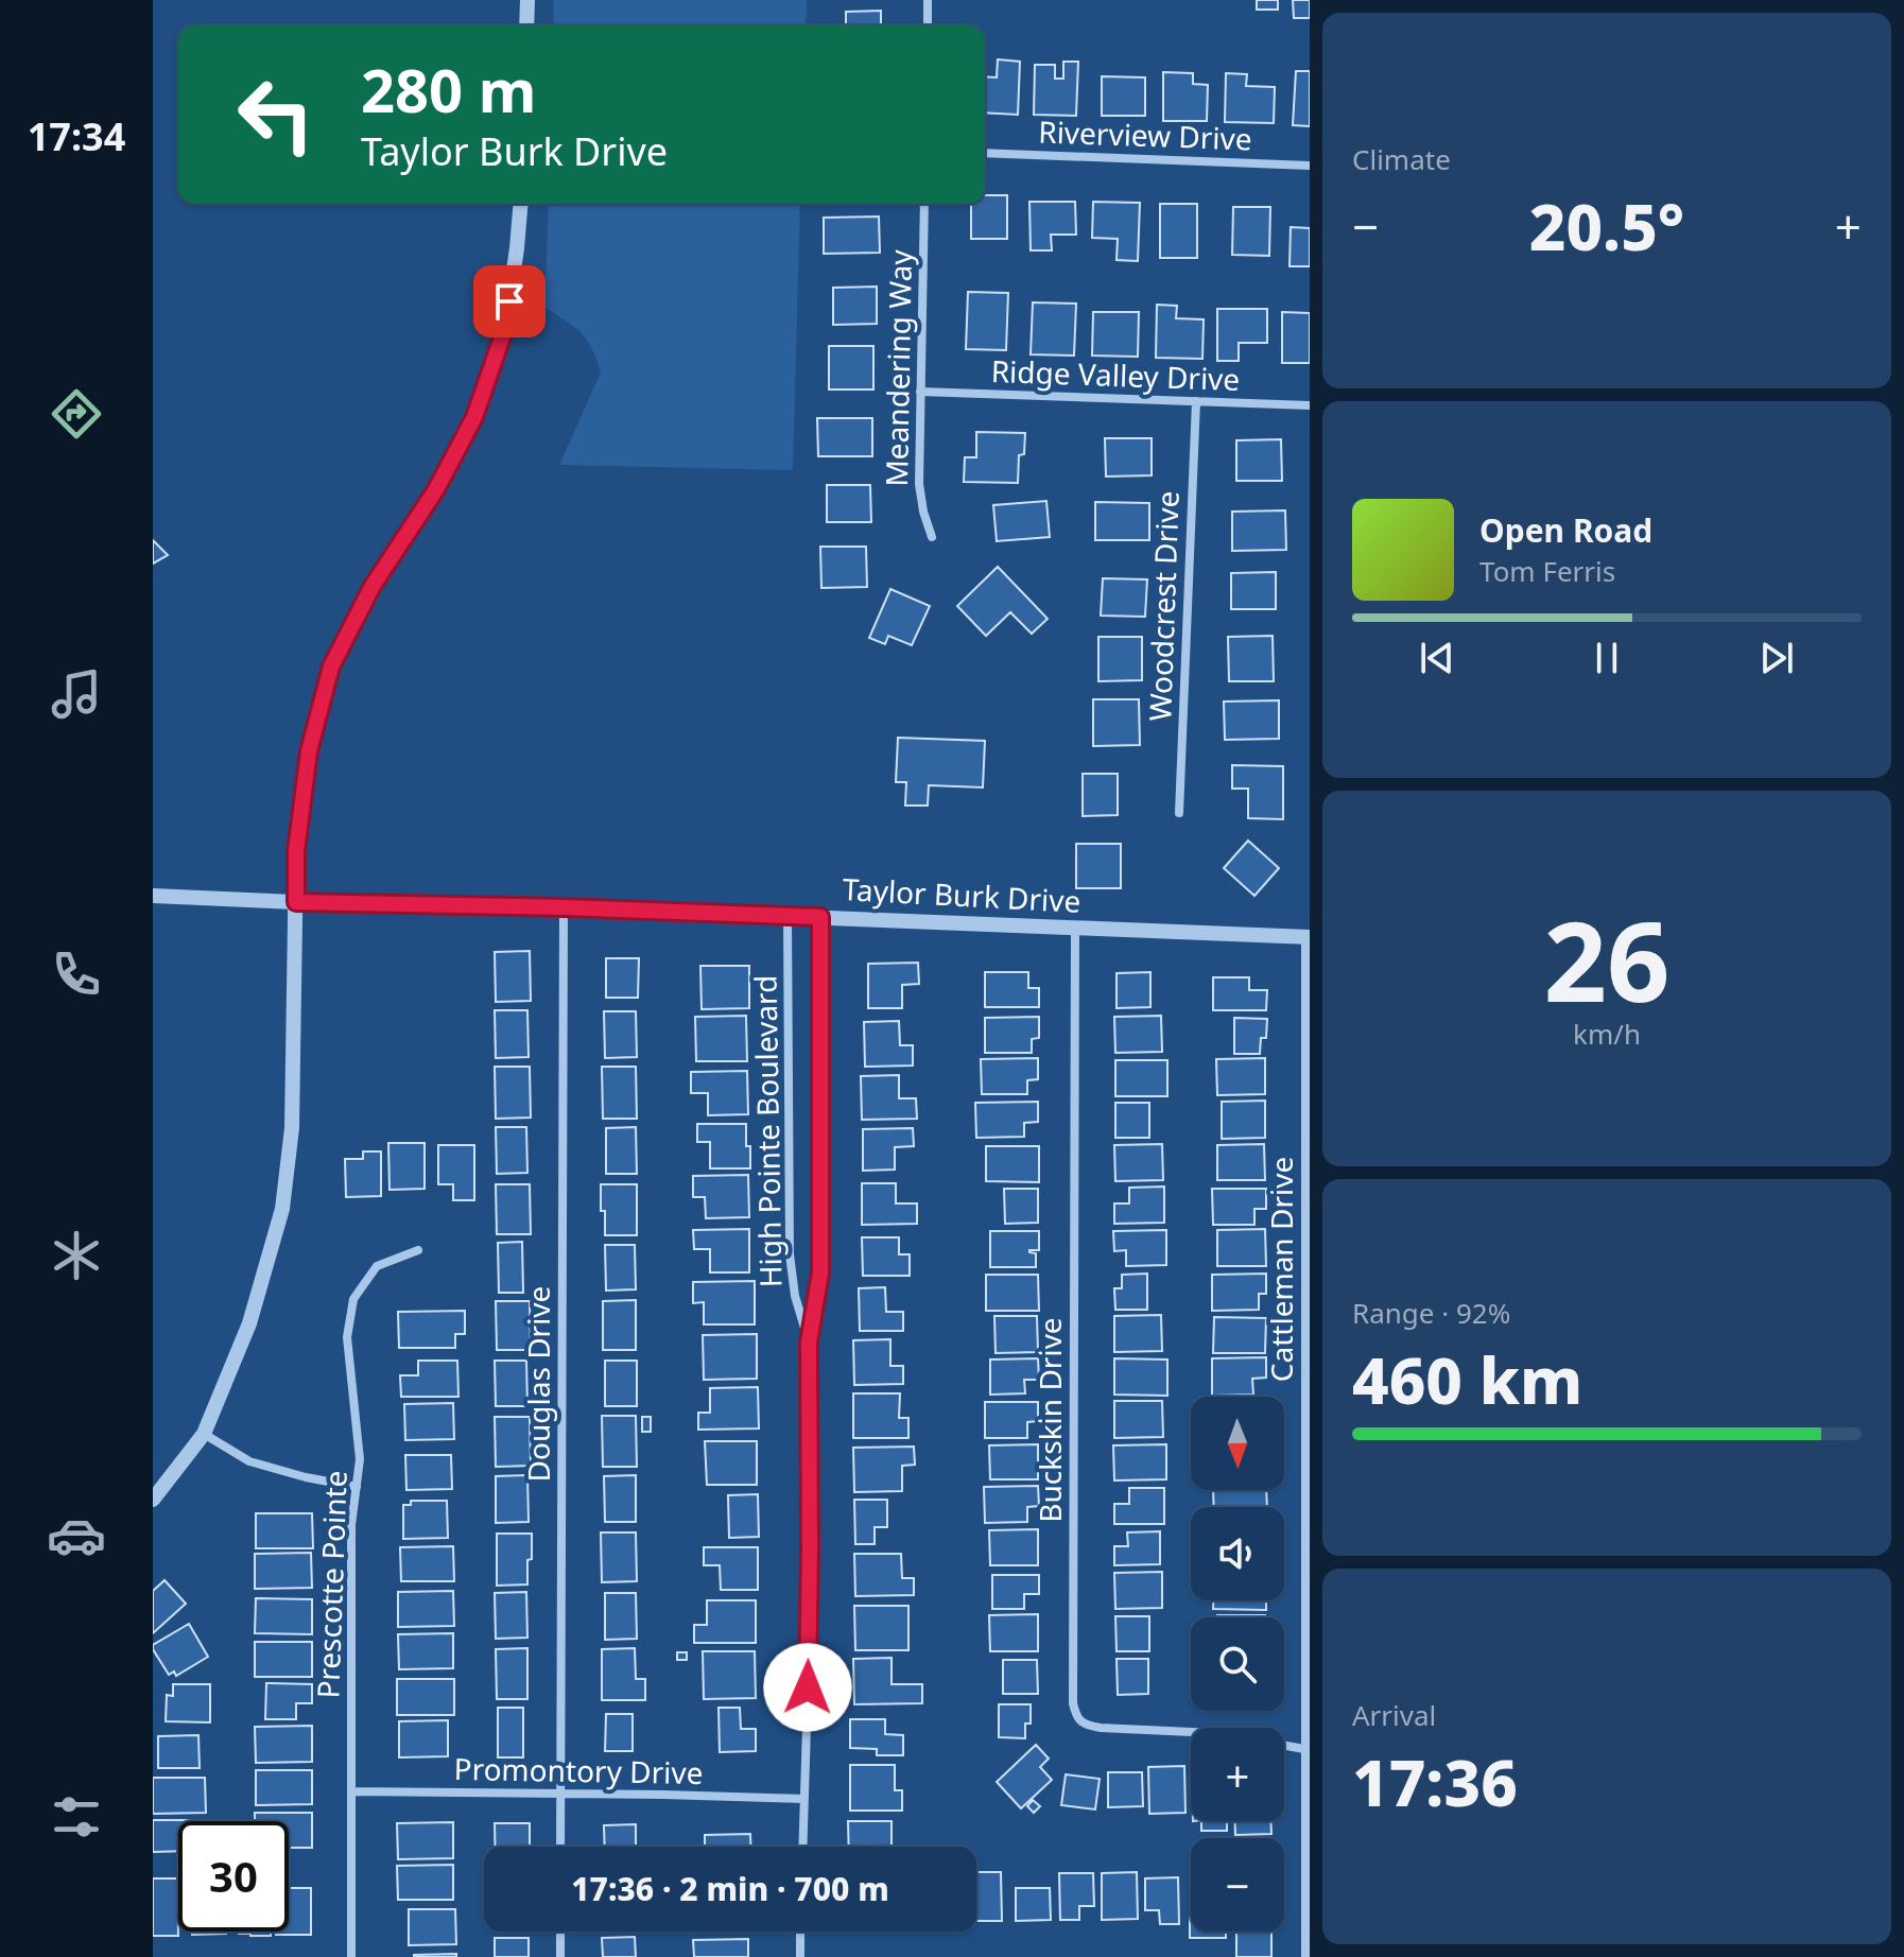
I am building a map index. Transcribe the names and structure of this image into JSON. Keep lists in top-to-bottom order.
{
  "streets": {
    "street": [
      "Riverview Drive",
      "Meandering Way",
      "Ridge Valley Drive",
      "Woodcrest Drive",
      "Taylor Burk Drive",
      "High Pointe Boulevard",
      "Cattleman Drive",
      "Douglas Drive",
      "Buckskin Drive",
      "Prescotte Pointe",
      "Promontory Drive"
    ]
  },
  "crossings": [
    ["Meandering Way", "Ridge Valley Drive"],
    ["Ridge Valley Drive", "Woodcrest Drive"],
    ["Taylor Burk Drive", "High Pointe Boulevard"],
    ["Taylor Burk Drive", "Cattleman Drive"],
    ["Taylor Burk Drive", "Douglas Drive"],
    ["Taylor Burk Drive", "Buckskin Drive"],
    ["High Pointe Boulevard", "Promontory Drive"],
    ["Cattleman Drive", "Buckskin Drive"],
    ["Douglas Drive", "Promontory Drive"],
    ["Prescotte Pointe", "Promontory Drive"]
  ],
  "north": "bottom",
  "page": {
    "tabs": "17:34",
    "tile": [
      "Climate",
      ["26", "km/h"],
      ["Range · 92%", "460 km"],
      ["Arrival", "17:36"]
    ],
    "turn": ["280 m", "Taylor Burk Drive"],
    "heat": ["−", "20.5°", "+"],
    "song": ["Open Road", "Tom Ferris"],
    "map_buttons": ["+", "−"],
    "limit": "30",
    "trip": "17:36 · 2 min · 700 m"
  }
}
